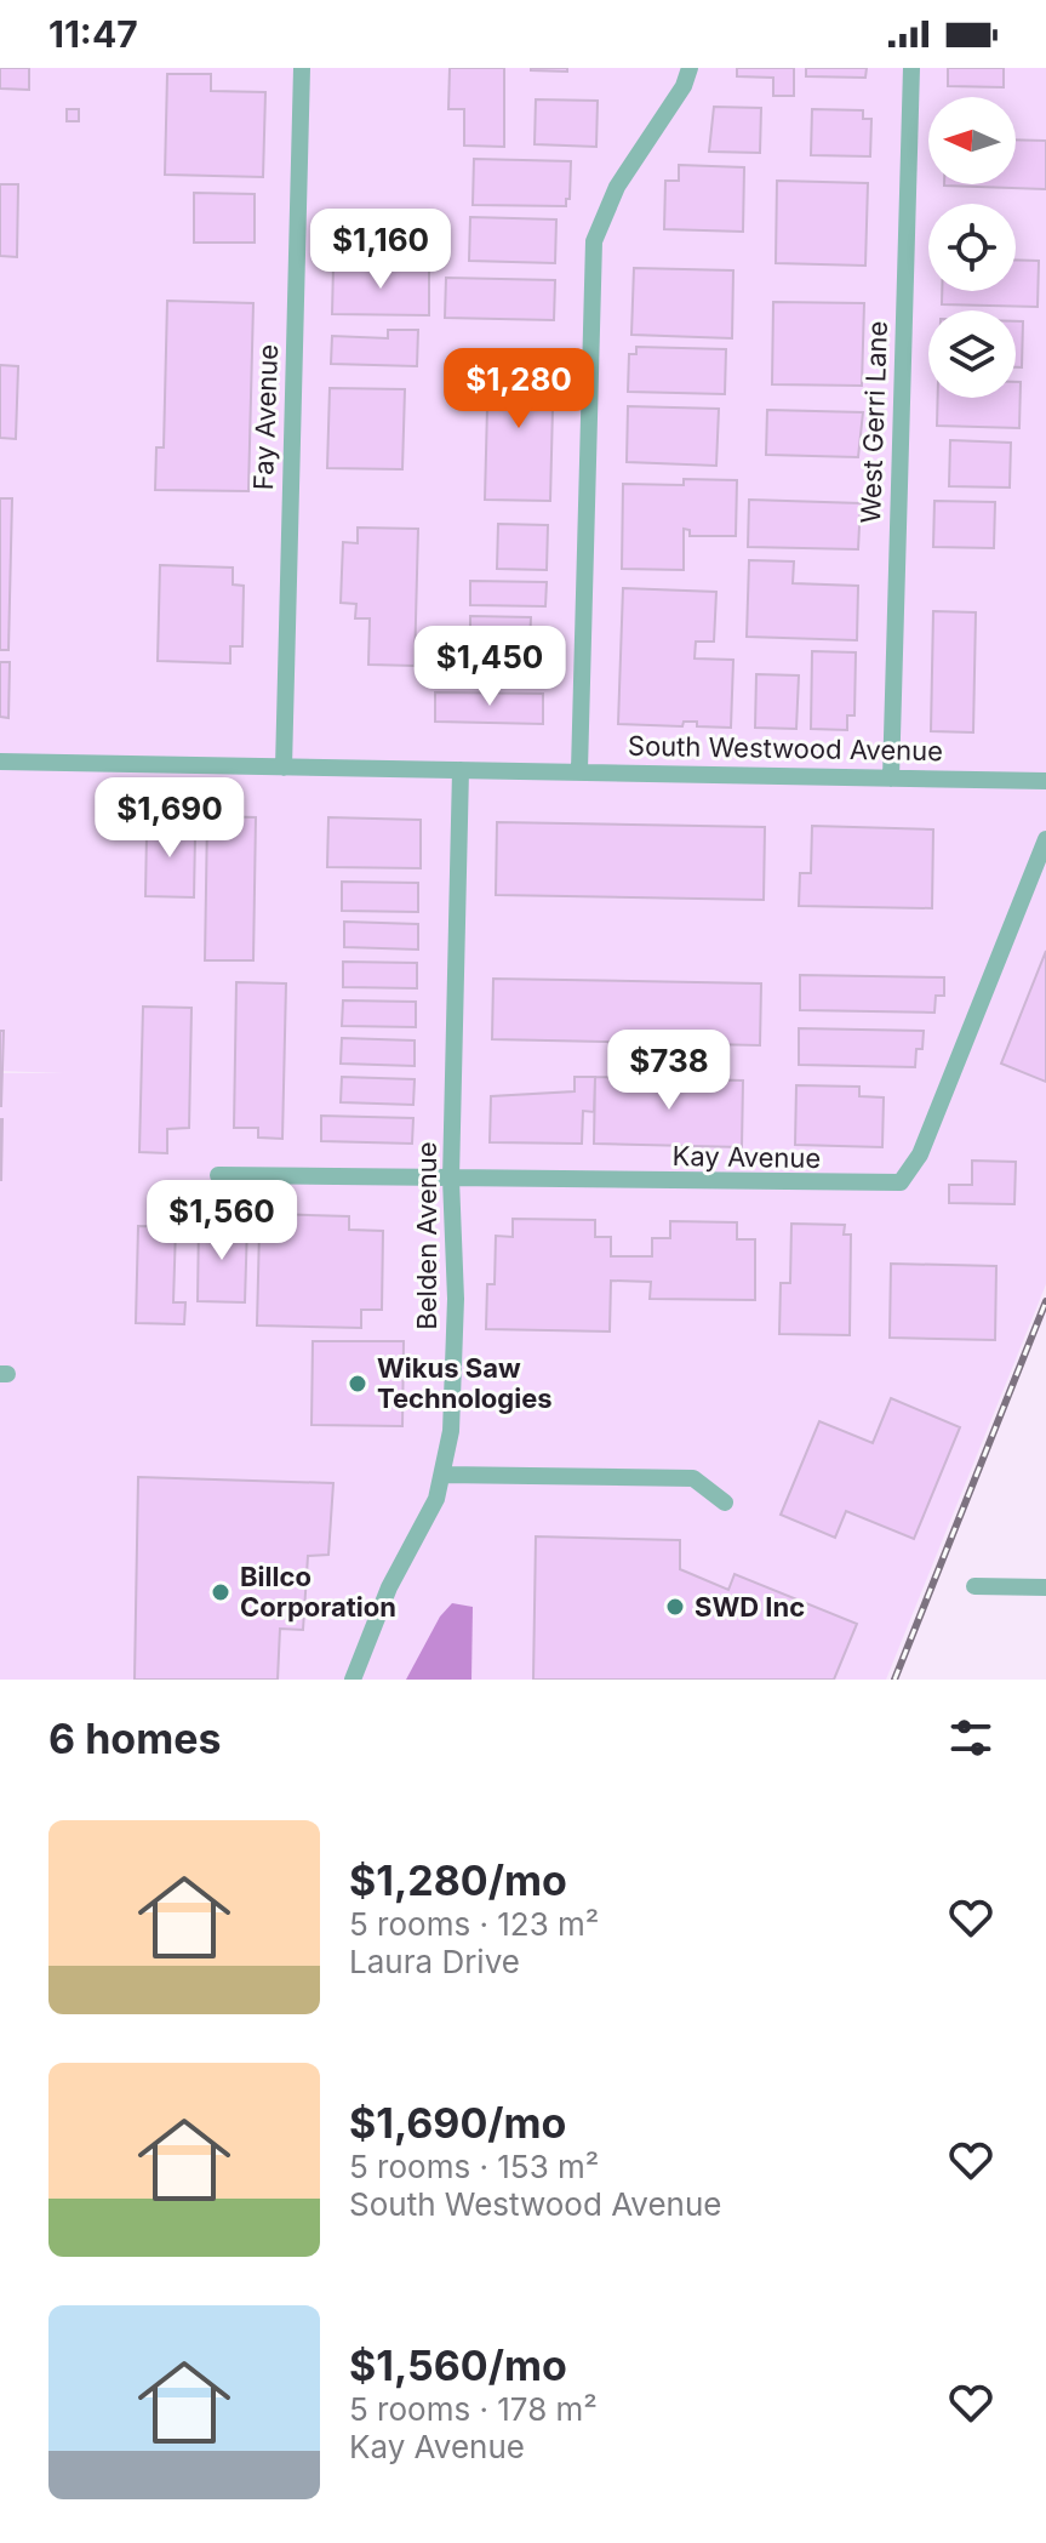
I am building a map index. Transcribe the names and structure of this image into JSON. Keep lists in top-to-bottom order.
{
  "streets": {
    "street": [
      "Fay Avenue",
      "West Gerri Lane",
      "South Westwood Avenue",
      "Kay Avenue",
      "Belden Avenue"
    ]
  },
  "crossings": [
    ["Fay Avenue", "South Westwood Avenue"],
    ["West Gerri Lane", "South Westwood Avenue"],
    ["South Westwood Avenue", "Belden Avenue"],
    ["Kay Avenue", "Belden Avenue"]
  ],
  "places": ["Wikus Saw Technologies", "Billco Corporation", "SWD Inc"],
  "north": "left",
  "page": {
    "status": "11:47",
    "price": [
      "$1,160",
      "$1,280",
      "$1,450",
      "$1,690",
      "$738",
      "$1,560"
    ],
    "heading": "6 homes",
    "list": [
      {
        "name": "$1,280/mo",
        "note": "5 rooms · 123 m² · Laura Drive"
      },
      {
        "name": "$1,690/mo",
        "note": "5 rooms · 153 m² · South Westwood Avenue"
      },
      {
        "name": "$1,560/mo",
        "note": "5 rooms · 178 m² · Kay Avenue"
      }
    ]
  }
}
